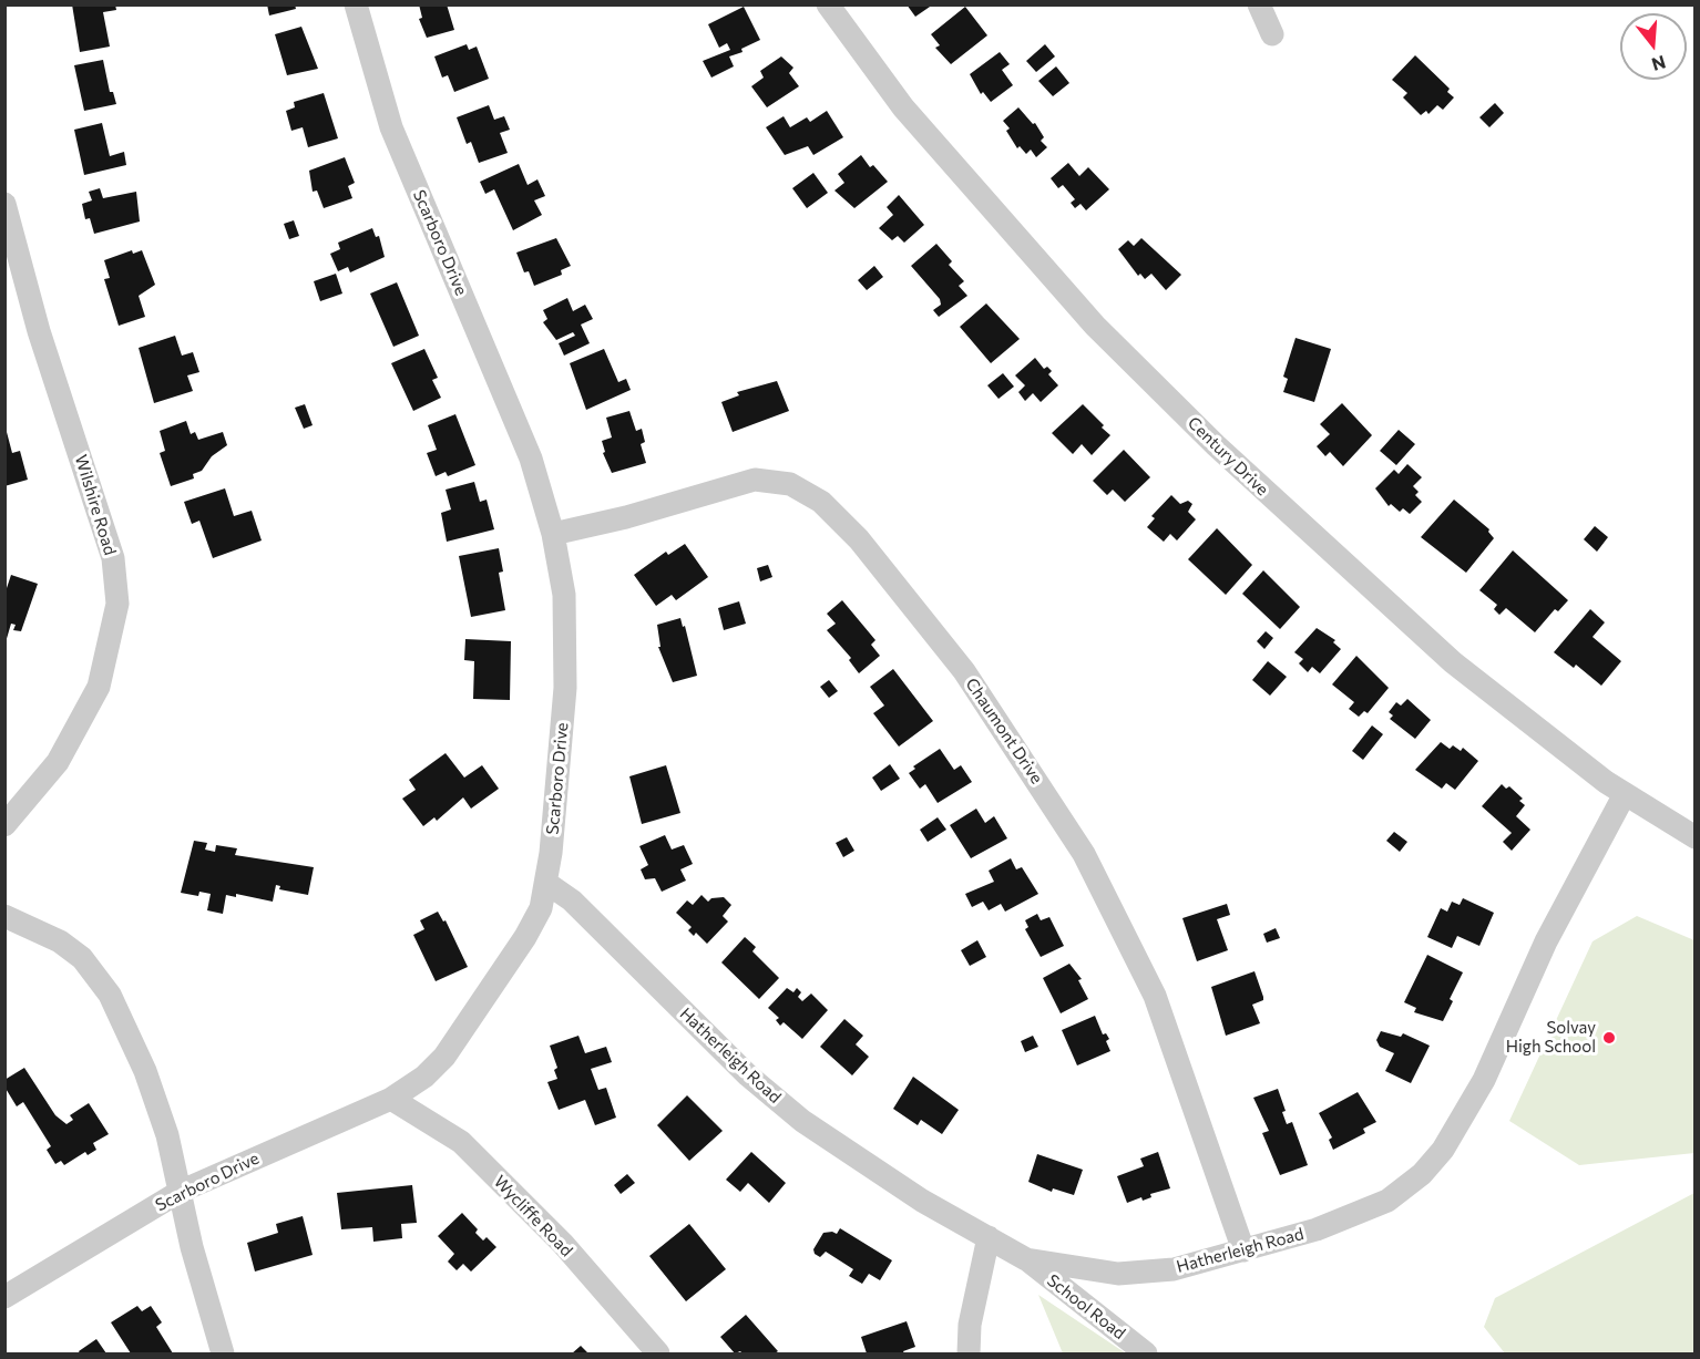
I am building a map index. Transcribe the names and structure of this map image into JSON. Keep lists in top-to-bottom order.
{
  "streets": {
    "street": [
      "Scarboro Drive",
      "Century Drive",
      "Wilshire Road",
      "Chaumont Drive",
      "Hatherleigh Road",
      "Wycliffe Road",
      "School Road"
    ]
  },
  "crossings": [
    ["Scarboro Drive", "Chaumont Drive"],
    ["Scarboro Drive", "Hatherleigh Road"],
    ["Scarboro Drive", "Wycliffe Road"],
    ["Century Drive", "Hatherleigh Road"],
    ["Chaumont Drive", "Hatherleigh Road"],
    ["Hatherleigh Road", "School Road"]
  ],
  "places": ["Solvay High School"],
  "north": "bottom"
}
